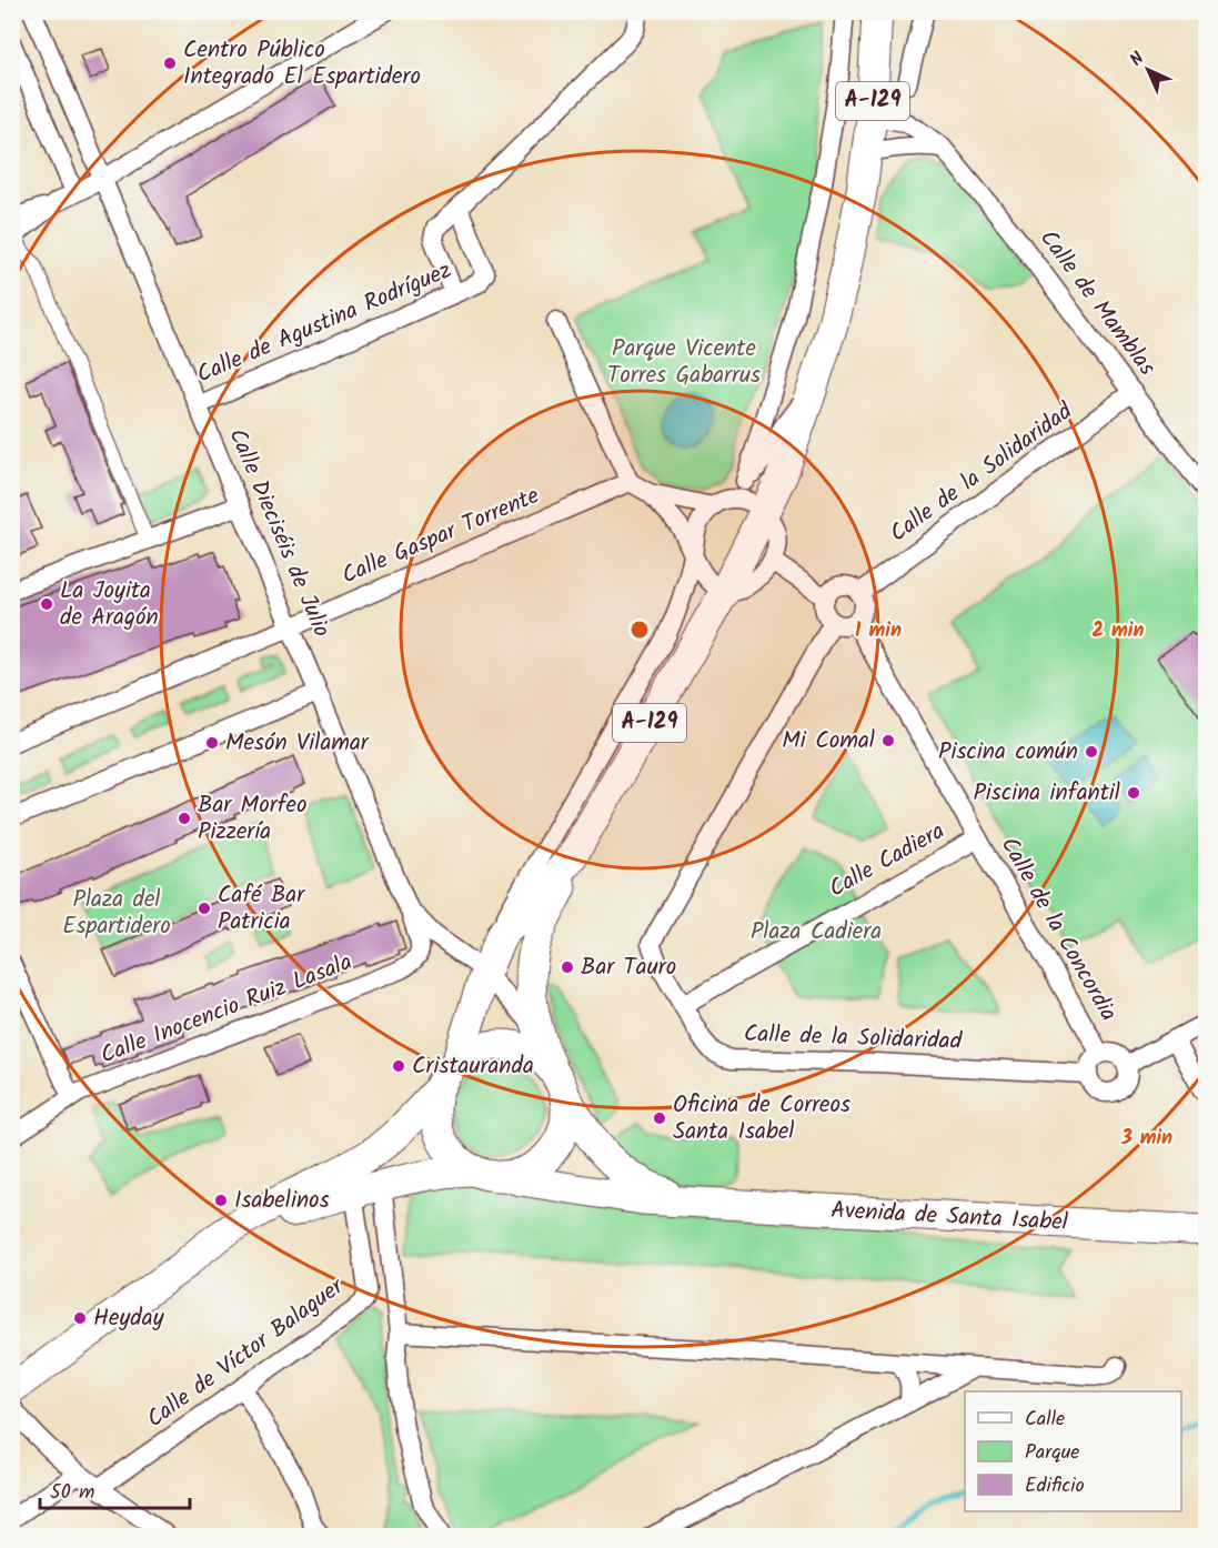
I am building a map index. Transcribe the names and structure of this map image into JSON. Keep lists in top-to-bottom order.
{
  "streets": {
    "main road": ["A-129", "Avenida de Santa Isabel"],
    "street": [
      "Calle de Mamblas",
      "Calle de Agustina Rodríguez",
      "Calle de la Solidaridad",
      "Calle Dieciséis de Julio",
      "Calle Gaspar Torrente",
      "Calle Cadiera",
      "Calle de la Concordia",
      "Calle Inocencio Ruiz Lasala",
      "Calle de Víctor Balaguer"
    ]
  },
  "crossings": [
    ["A-129", "Calle de Mamblas"],
    ["A-129", "Calle Dieciséis de Julio"],
    ["A-129", "Avenida de Santa Isabel"],
    ["Calle de Mamblas", "Calle de la Solidaridad"],
    ["Calle de Agustina Rodríguez", "Calle Dieciséis de Julio"],
    ["Calle de la Solidaridad", "Calle Cadiera"],
    ["Calle de la Solidaridad", "Calle de la Concordia"],
    ["Calle Dieciséis de Julio", "Calle Gaspar Torrente"],
    ["Calle Dieciséis de Julio", "Calle Inocencio Ruiz Lasala"],
    ["Calle Cadiera", "Calle de la Concordia"]
  ],
  "parks": ["Parque Vicente Torres Gabarrus", "Plaza del Espartidero", "Plaza Cadiera"],
  "places": [
    "Centro Público Integrado El Espartidero",
    "La Joyita de Aragón",
    "Mi Comal",
    "Mesón Vilamar",
    "Piscina común",
    "Piscina infantil",
    "Bar Morfeo Pizzería",
    "Café Bar Patricia",
    "Bar Tauro",
    "Cristauranda",
    "Oficina de Correos Santa Isabel",
    "Isabelinos",
    "Heyday"
  ],
  "legend": ["Calle", "Parque", "Edificio"],
  "scale_bar": "50 m",
  "north": "top left",
  "rings": ["1 min", "2 min", "3 min"]
}
